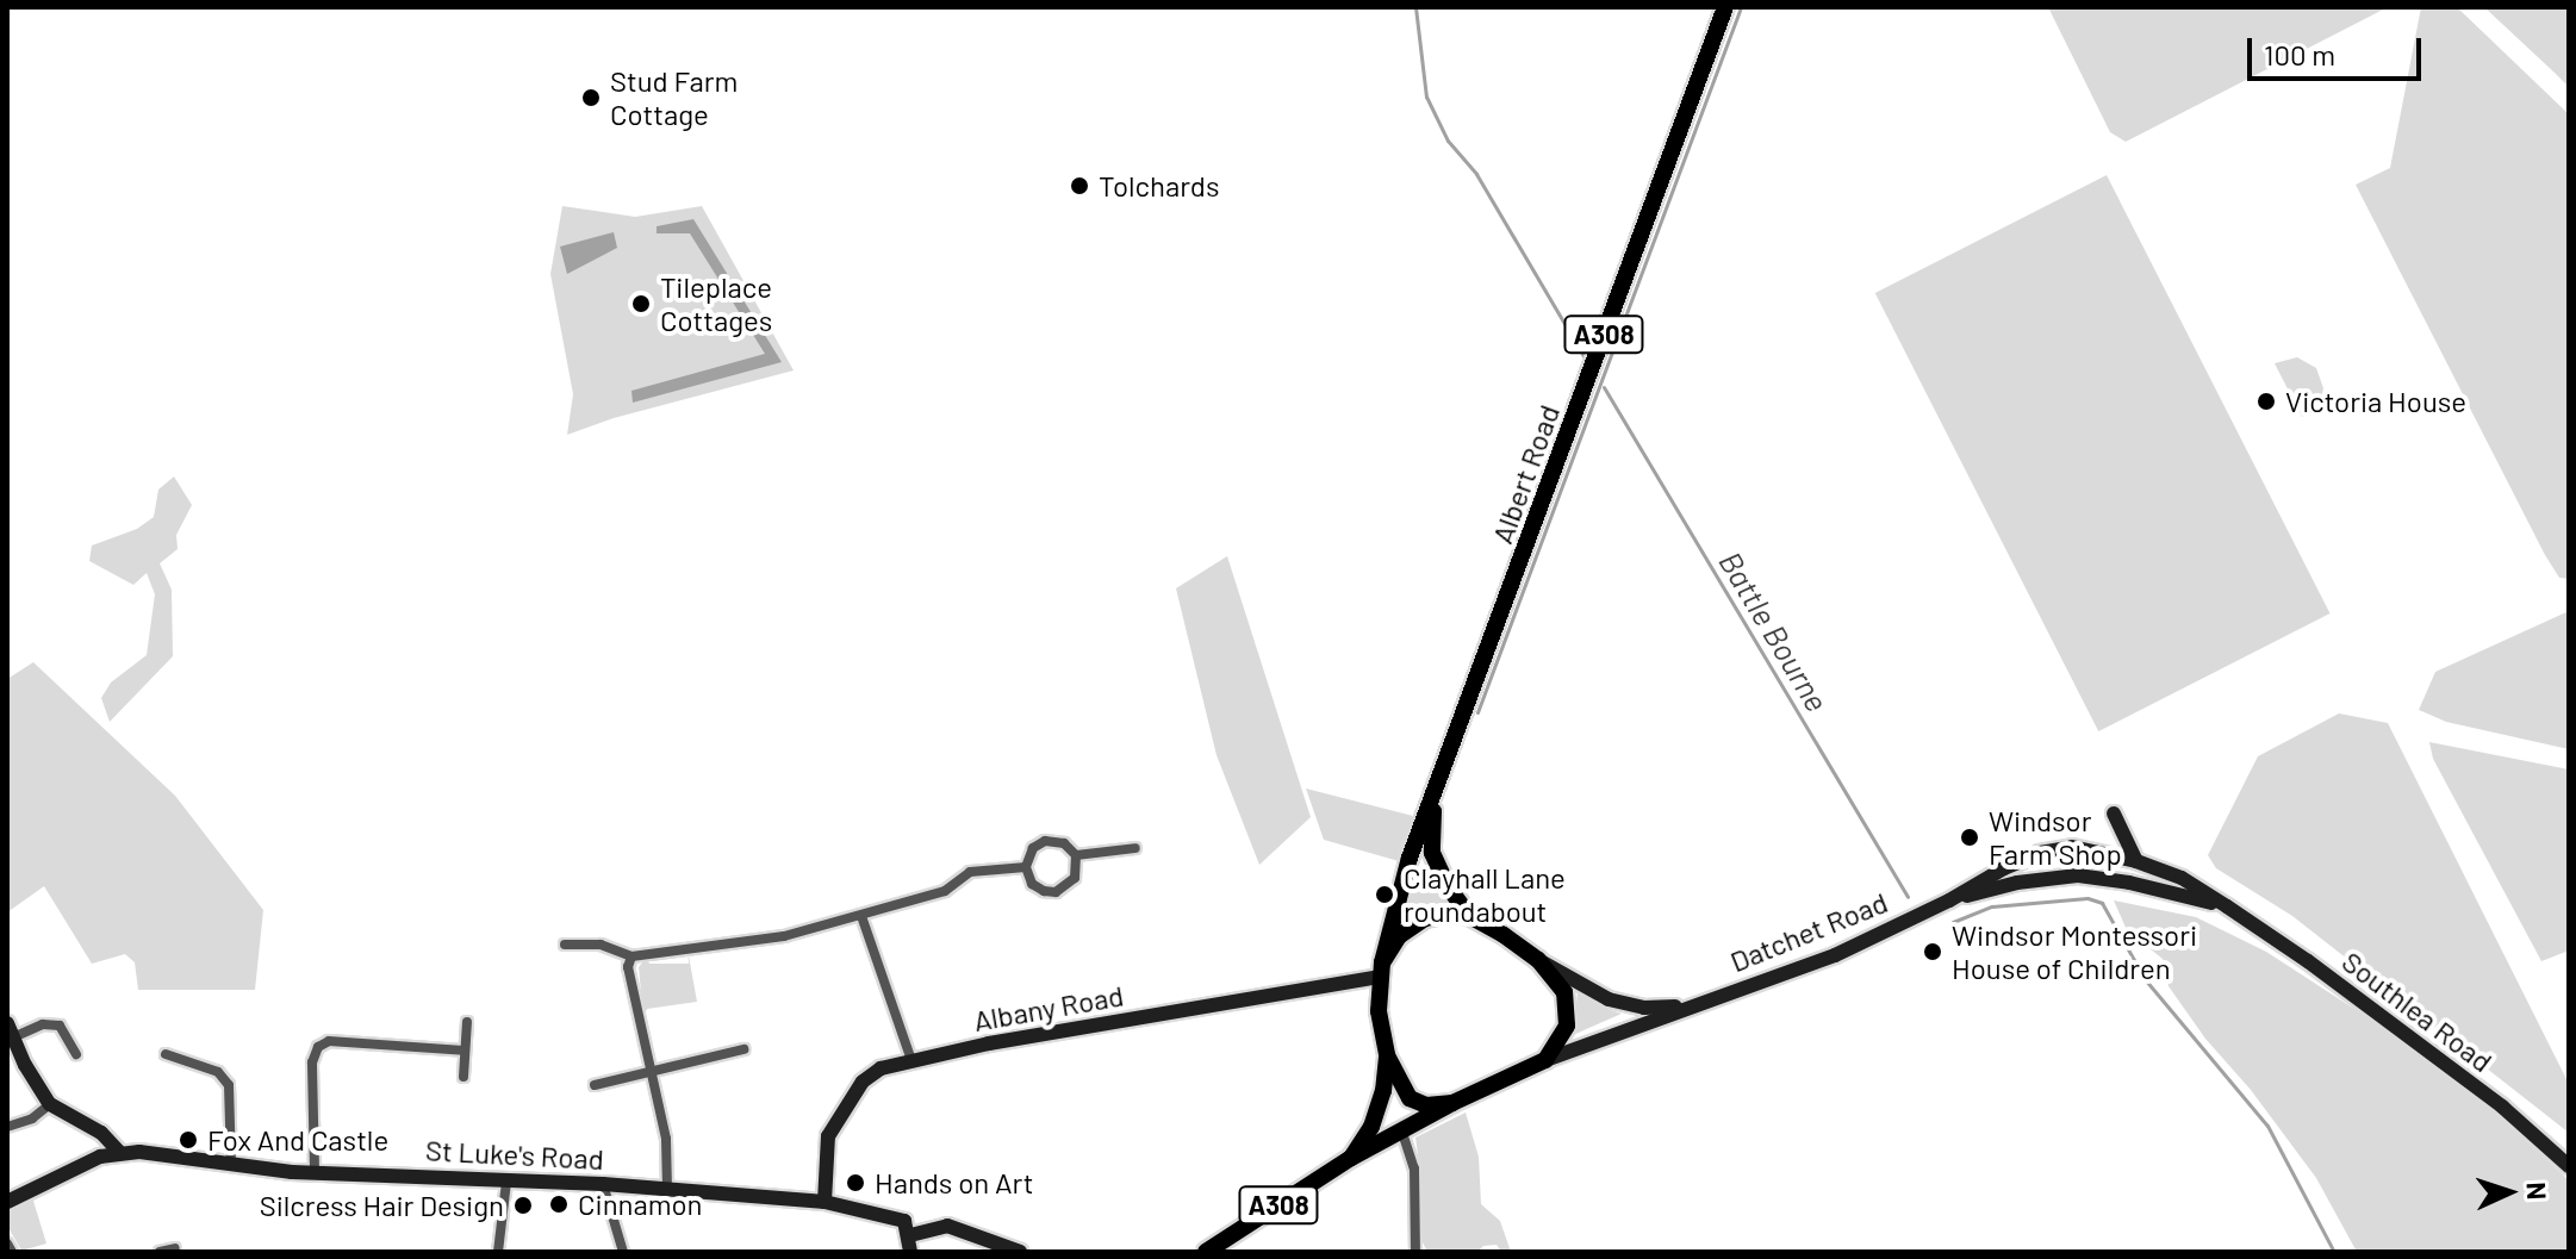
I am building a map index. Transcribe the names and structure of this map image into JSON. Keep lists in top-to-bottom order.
{
  "streets": {
    "main road": [
      "A308",
      "Albert Road",
      "Datchet Road",
      "Albany Road",
      "Southlea Road",
      "St Luke's Road"
    ]
  },
  "crossings": [
    ["A308", "Albert Road"],
    ["A308", "Datchet Road"],
    ["A308", "Albany Road"],
    ["Albert Road", "Datchet Road"],
    ["Albert Road", "Albany Road"],
    ["Datchet Road", "Albany Road"],
    ["Datchet Road", "Southlea Road"],
    ["Albany Road", "St Luke's Road"]
  ],
  "water": ["Battle Bourne"],
  "places": [
    "Stud Farm Cottage",
    "Tolchards",
    "Tileplace Cottages",
    "Victoria House",
    "Windsor Farm Shop",
    "Clayhall Lane roundabout",
    "Windsor Montessori House of Children",
    "Fox And Castle",
    "Hands on Art",
    "Cinnamon",
    "Silcress Hair Design"
  ],
  "scale_bar": "100 m",
  "north": "right"
}
